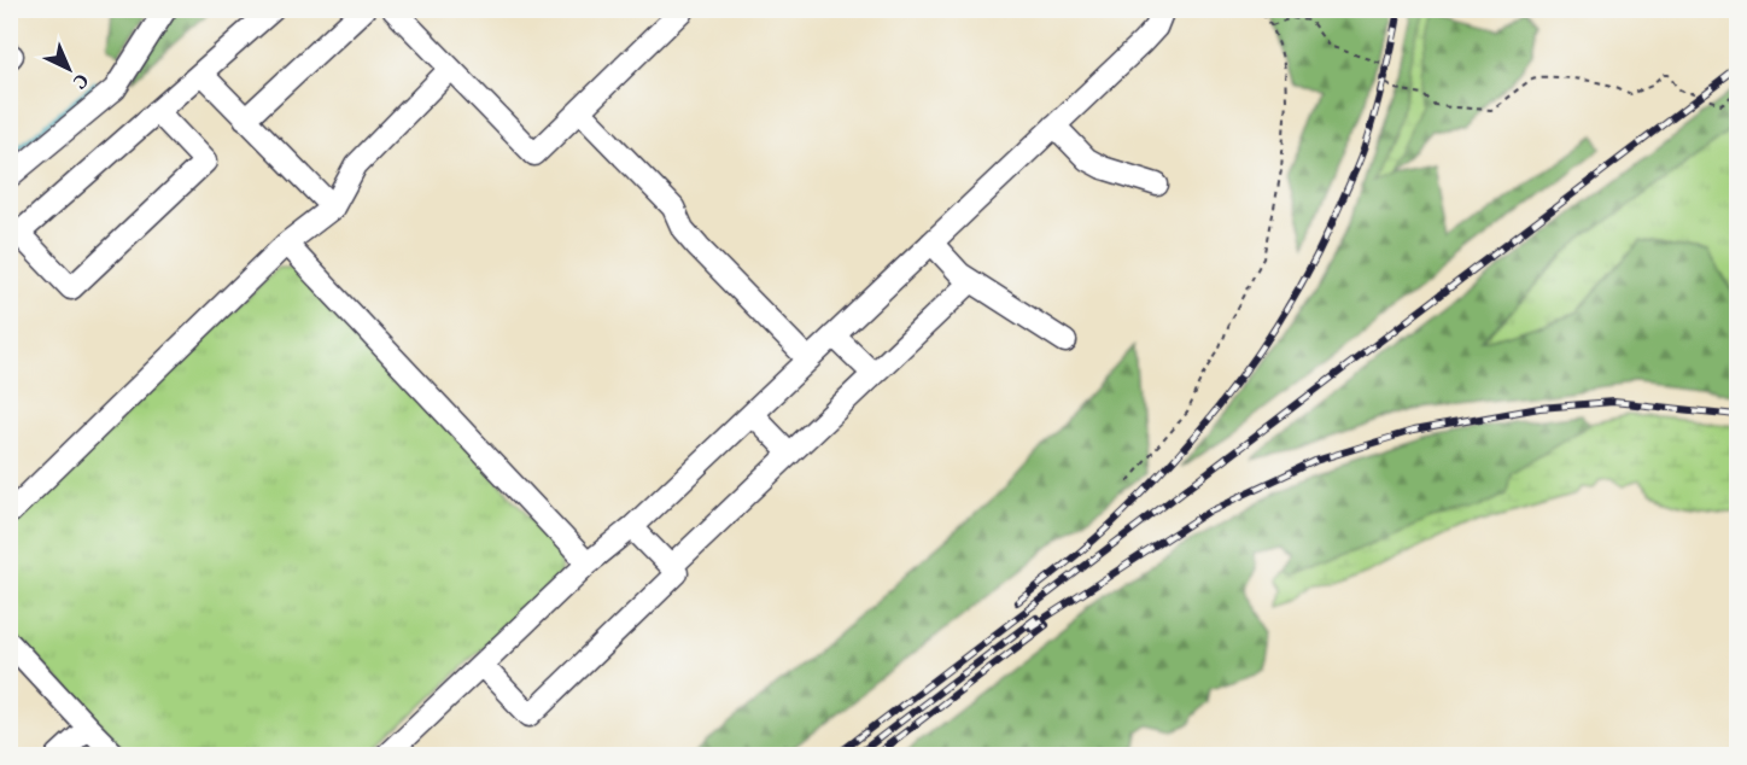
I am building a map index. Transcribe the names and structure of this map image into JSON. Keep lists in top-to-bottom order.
{
  "north": "bottom right"
}
